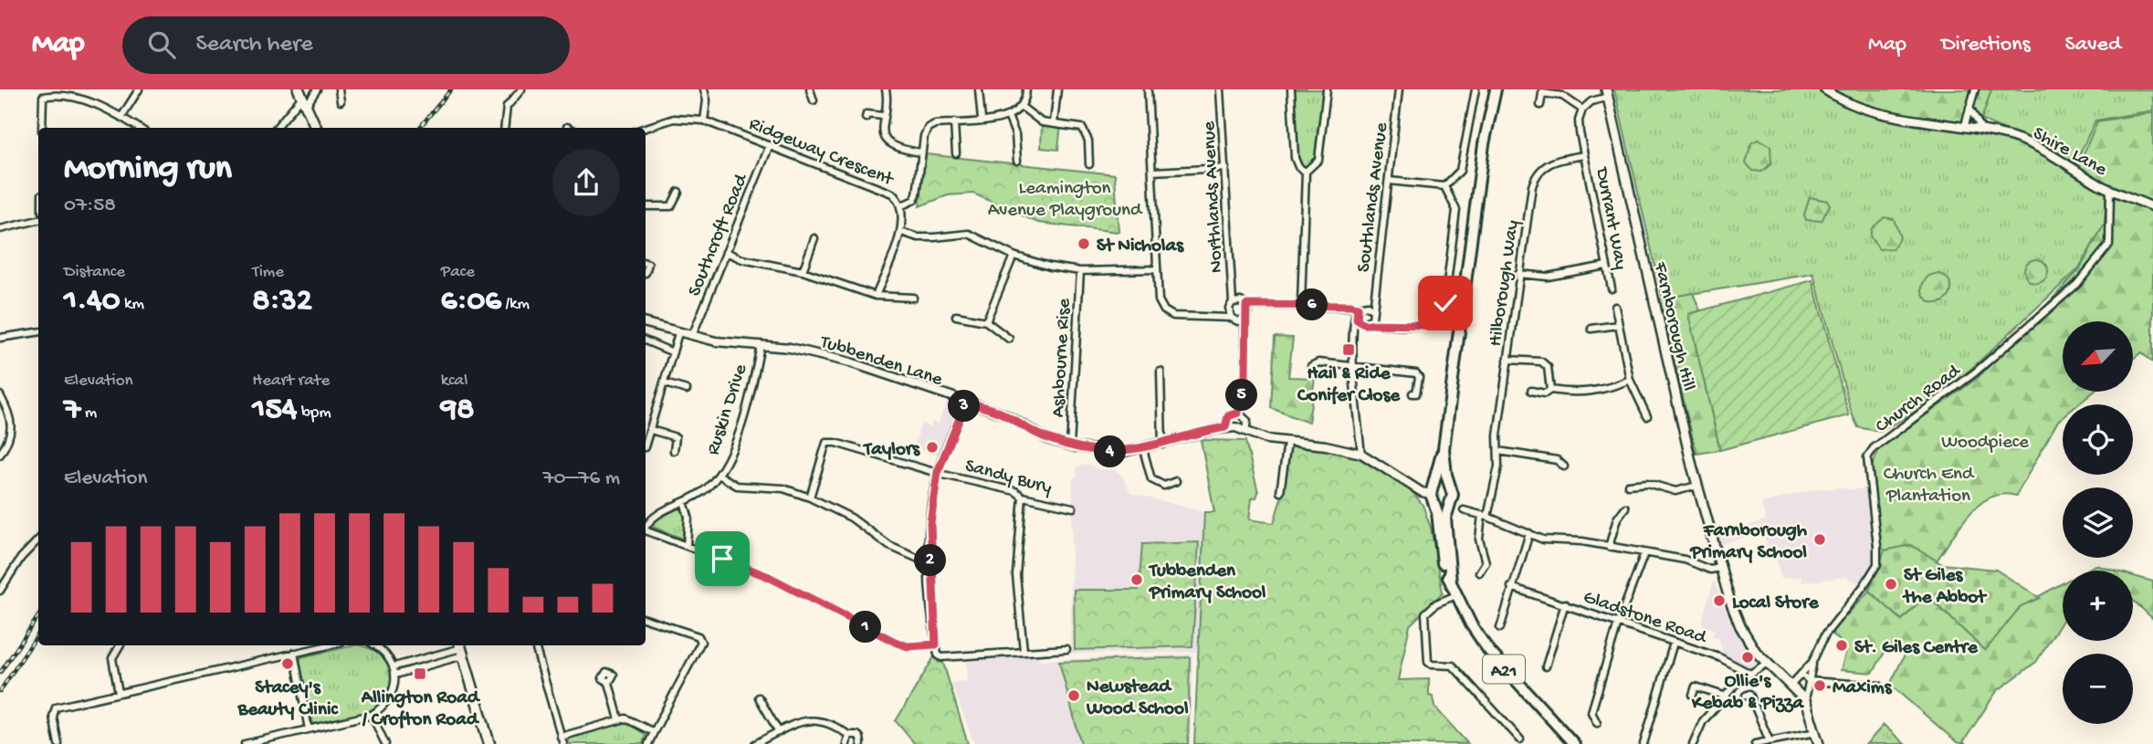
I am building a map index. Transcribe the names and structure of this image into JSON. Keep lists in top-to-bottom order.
{
  "streets": {
    "highway": ["A21"],
    "main road": ["Farnborough Hill"],
    "street": [
      "Ridgeway Crescent",
      "Shire Lane",
      "Northlands Avenue",
      "Southlands Avenue",
      "Durrant Way",
      "Southcroft Road",
      "Hilborough Way",
      "Ashbourne Rise",
      "Tubbenden Lane",
      "Church Road",
      "Ruskin Drive",
      "Sandy Bury",
      "Gladstone Road"
    ]
  },
  "crossings": [
    ["Ridgeway Crescent", "Southcroft Road"],
    ["Shire Lane", "Church Road"],
    ["Durrant Way", "Hilborough Way"],
    ["Southcroft Road", "Tubbenden Lane"],
    ["Farnborough Hill", "Church Road"],
    ["Ashbourne Rise", "Tubbenden Lane"],
    ["Tubbenden Lane", "Ruskin Drive"],
    ["Tubbenden Lane", "A21"]
  ],
  "parks": ["Leamington Avenue Playground", "Woodpiece", "Church End Plantation"],
  "places": {
    "other": [
      "St Nicholas",
      "Taylors",
      "Farnborough Primary School",
      "Tubbenden Primary School",
      "St Giles the Abbot",
      "Local Store",
      "St. Giles Centre",
      "Ollie's Kebab & Pizza",
      "Stacey's Beauty Clinic",
      "Maxims",
      "Newstead Wood School"
    ],
    "transit": ["Hail & Ride Conifer Close", "Allington Road / Crofton Road"]
  },
  "north": "bottom left",
  "page": {
    "header": "Map",
    "search": "Search here",
    "nav": ["Map", "Directions", "Saved"],
    "heading": ["Morning run", "07:58"],
    "stats": [
      ["Distance", "1.40 km"],
      ["Time", "8:32"],
      ["Pace", "6:06 /km"],
      ["Elevation", "7 m"],
      ["Heart rate", "154 bpm"],
      ["kcal", "98"]
    ],
    "pins": [
      "6",
      "5",
      "3",
      "4",
      "2",
      "1"
    ],
    "map_buttons": ["+", "−"],
    "chart": ["Elevation", "70–76 m"]
  }
}
